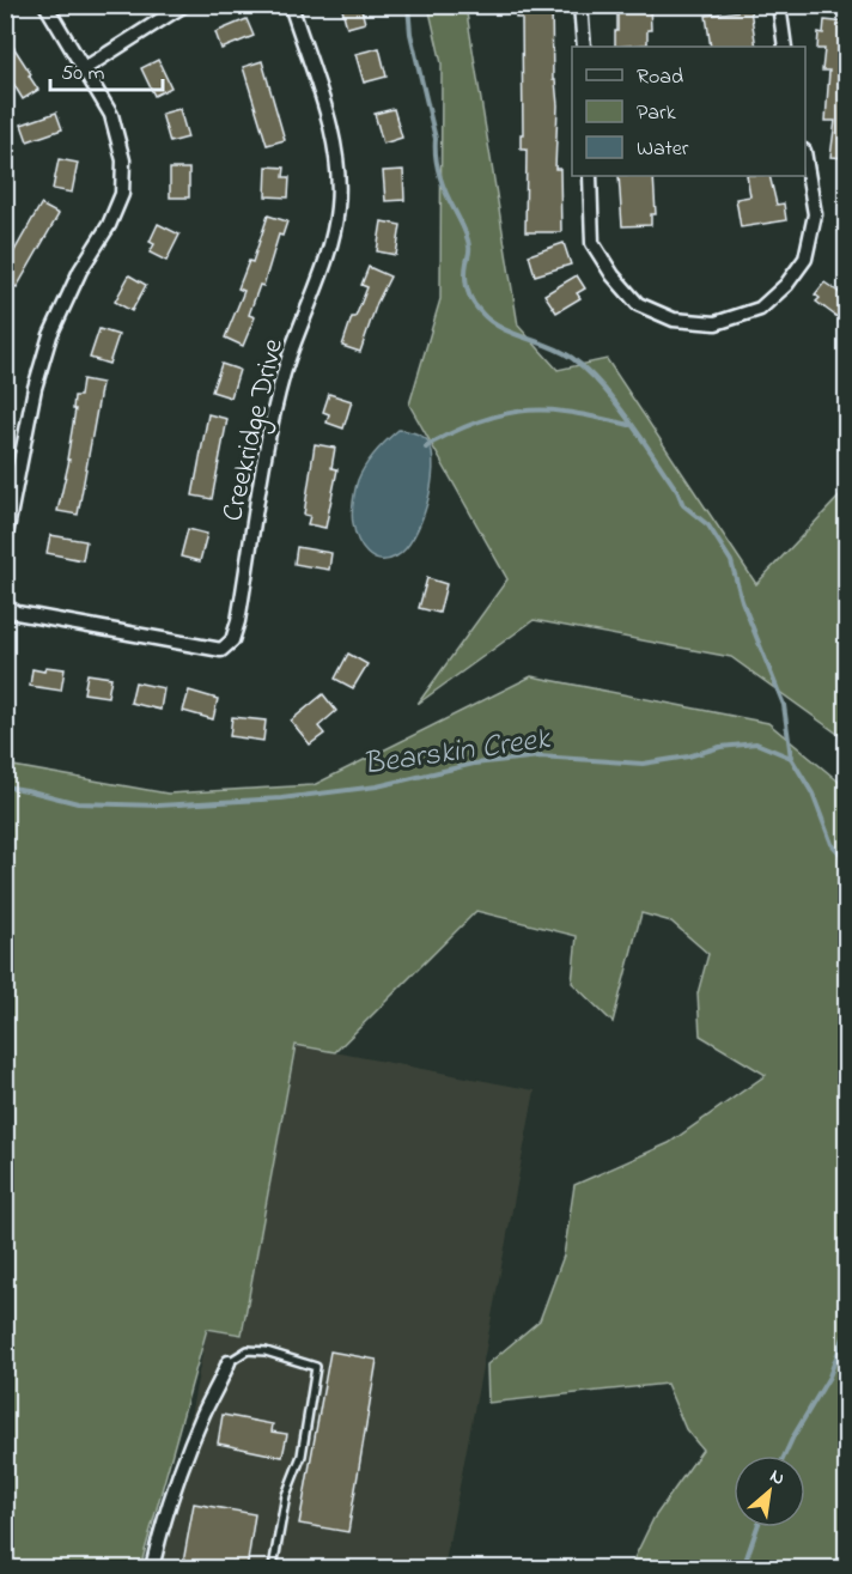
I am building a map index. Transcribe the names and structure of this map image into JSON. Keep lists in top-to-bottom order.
{
  "streets": {
    "street": ["Creekridge Drive"]
  },
  "water": ["Bearskin Creek"],
  "legend": ["Road", "Park", "Water"],
  "scale_bar": "50 m",
  "north": "top right"
}
